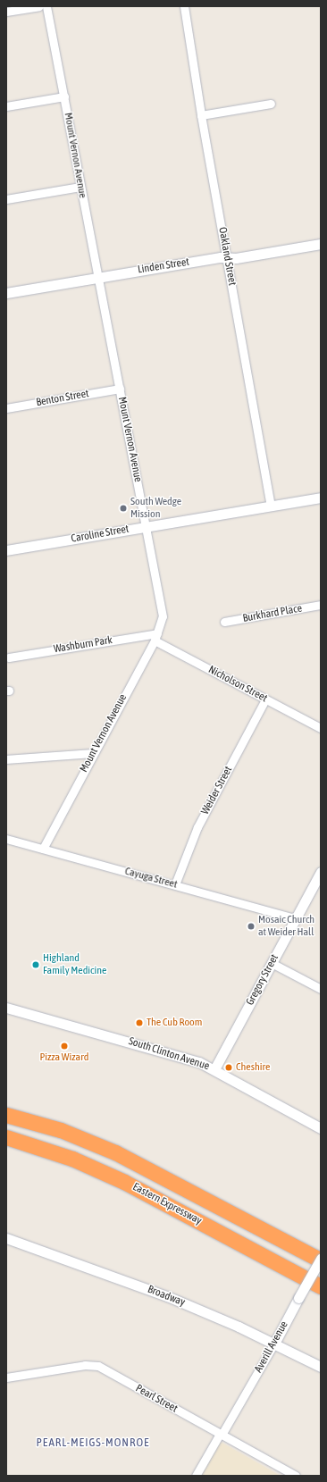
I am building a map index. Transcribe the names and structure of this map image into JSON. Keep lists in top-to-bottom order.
{
  "streets": {
    "highway": ["Eastern Expressway"],
    "street": [
      "Mount Vernon Avenue",
      "Oakland Street",
      "Linden Street",
      "Benton Street",
      "Caroline Street",
      "Burkhard Place",
      "Washburn Park",
      "Nicholson Street",
      "Weider Street",
      "Cayuga Street",
      "Gregory Street",
      "South Clinton Avenue",
      "Broadway",
      "Averill Avenue",
      "Pearl Street"
    ]
  },
  "crossings": [
    ["Mount Vernon Avenue", "Linden Street"],
    ["Mount Vernon Avenue", "Benton Street"],
    ["Mount Vernon Avenue", "Caroline Street"],
    ["Mount Vernon Avenue", "Washburn Park"],
    ["Mount Vernon Avenue", "Nicholson Street"],
    ["Mount Vernon Avenue", "Cayuga Street"],
    ["Oakland Street", "Linden Street"],
    ["Oakland Street", "Caroline Street"],
    ["Washburn Park", "Nicholson Street"],
    ["Nicholson Street", "Weider Street"],
    ["Weider Street", "Cayuga Street"],
    ["Cayuga Street", "Gregory Street"],
    ["Gregory Street", "South Clinton Avenue"],
    ["Broadway", "Averill Avenue"],
    ["Averill Avenue", "Pearl Street"]
  ],
  "districts": ["PEARL-MEIGS-MONROE"],
  "places": [
    "South Wedge Mission",
    "Mosaic Church at Weider Hall",
    "Highland Family Medicine",
    "The Cub Room",
    "Pizza Wizard",
    "Cheshire"
  ]
}
